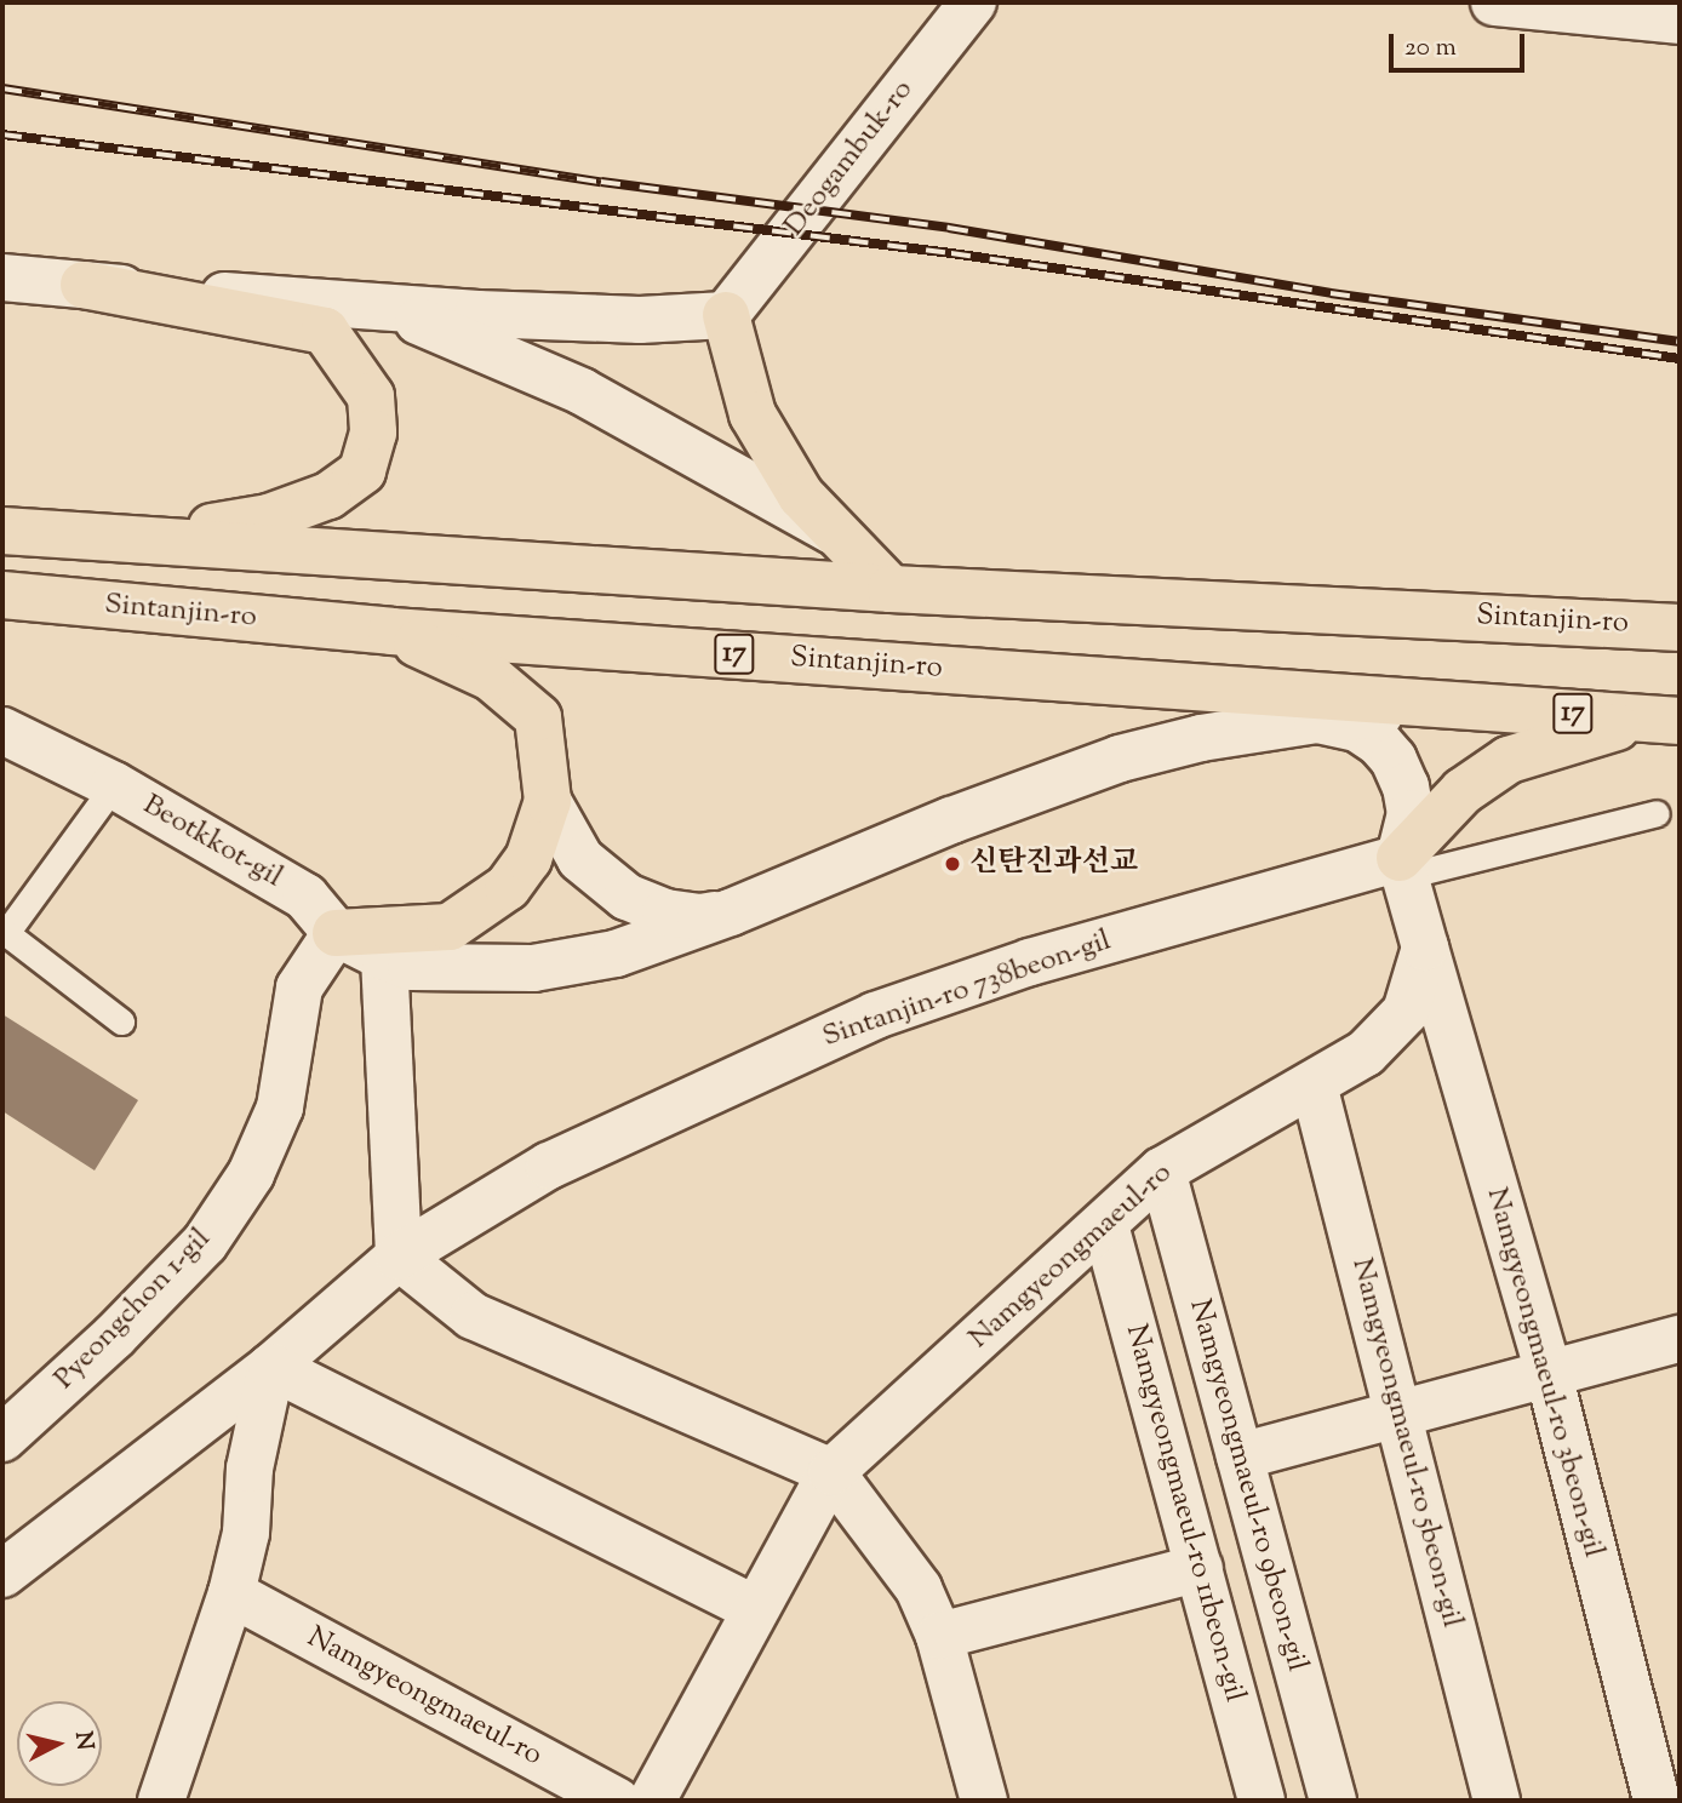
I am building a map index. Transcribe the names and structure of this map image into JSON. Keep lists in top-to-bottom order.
{
  "streets": {
    "main road": ["Sintanjin-ro", "17"],
    "street": [
      "Deogambuk-ro",
      "Beotkkot-gil",
      "Sintanjin-ro 738beon-gil",
      "Namgyeongmaeul-ro",
      "Pyeongchon 1-gil",
      "Namgyeongmaeul-ro 3beon-gil",
      "Namgyeongmaeul-ro 5beon-gil",
      "Namgyeongmaeul-ro 9beon-gil",
      "Namgyeongmaeul-ro 11beon-gil"
    ]
  },
  "crossings": [
    ["Beotkkot-gil", "Pyeongchon 1-gil"],
    ["Namgyeongmaeul-ro", "Namgyeongmaeul-ro 3beon-gil"],
    ["Namgyeongmaeul-ro", "Namgyeongmaeul-ro 5beon-gil"],
    ["Namgyeongmaeul-ro", "Namgyeongmaeul-ro 9beon-gil"],
    ["Namgyeongmaeul-ro", "Namgyeongmaeul-ro 11beon-gil"]
  ],
  "places": ["신탄진과선교"],
  "scale_bar": "20 m",
  "north": "right"
}
